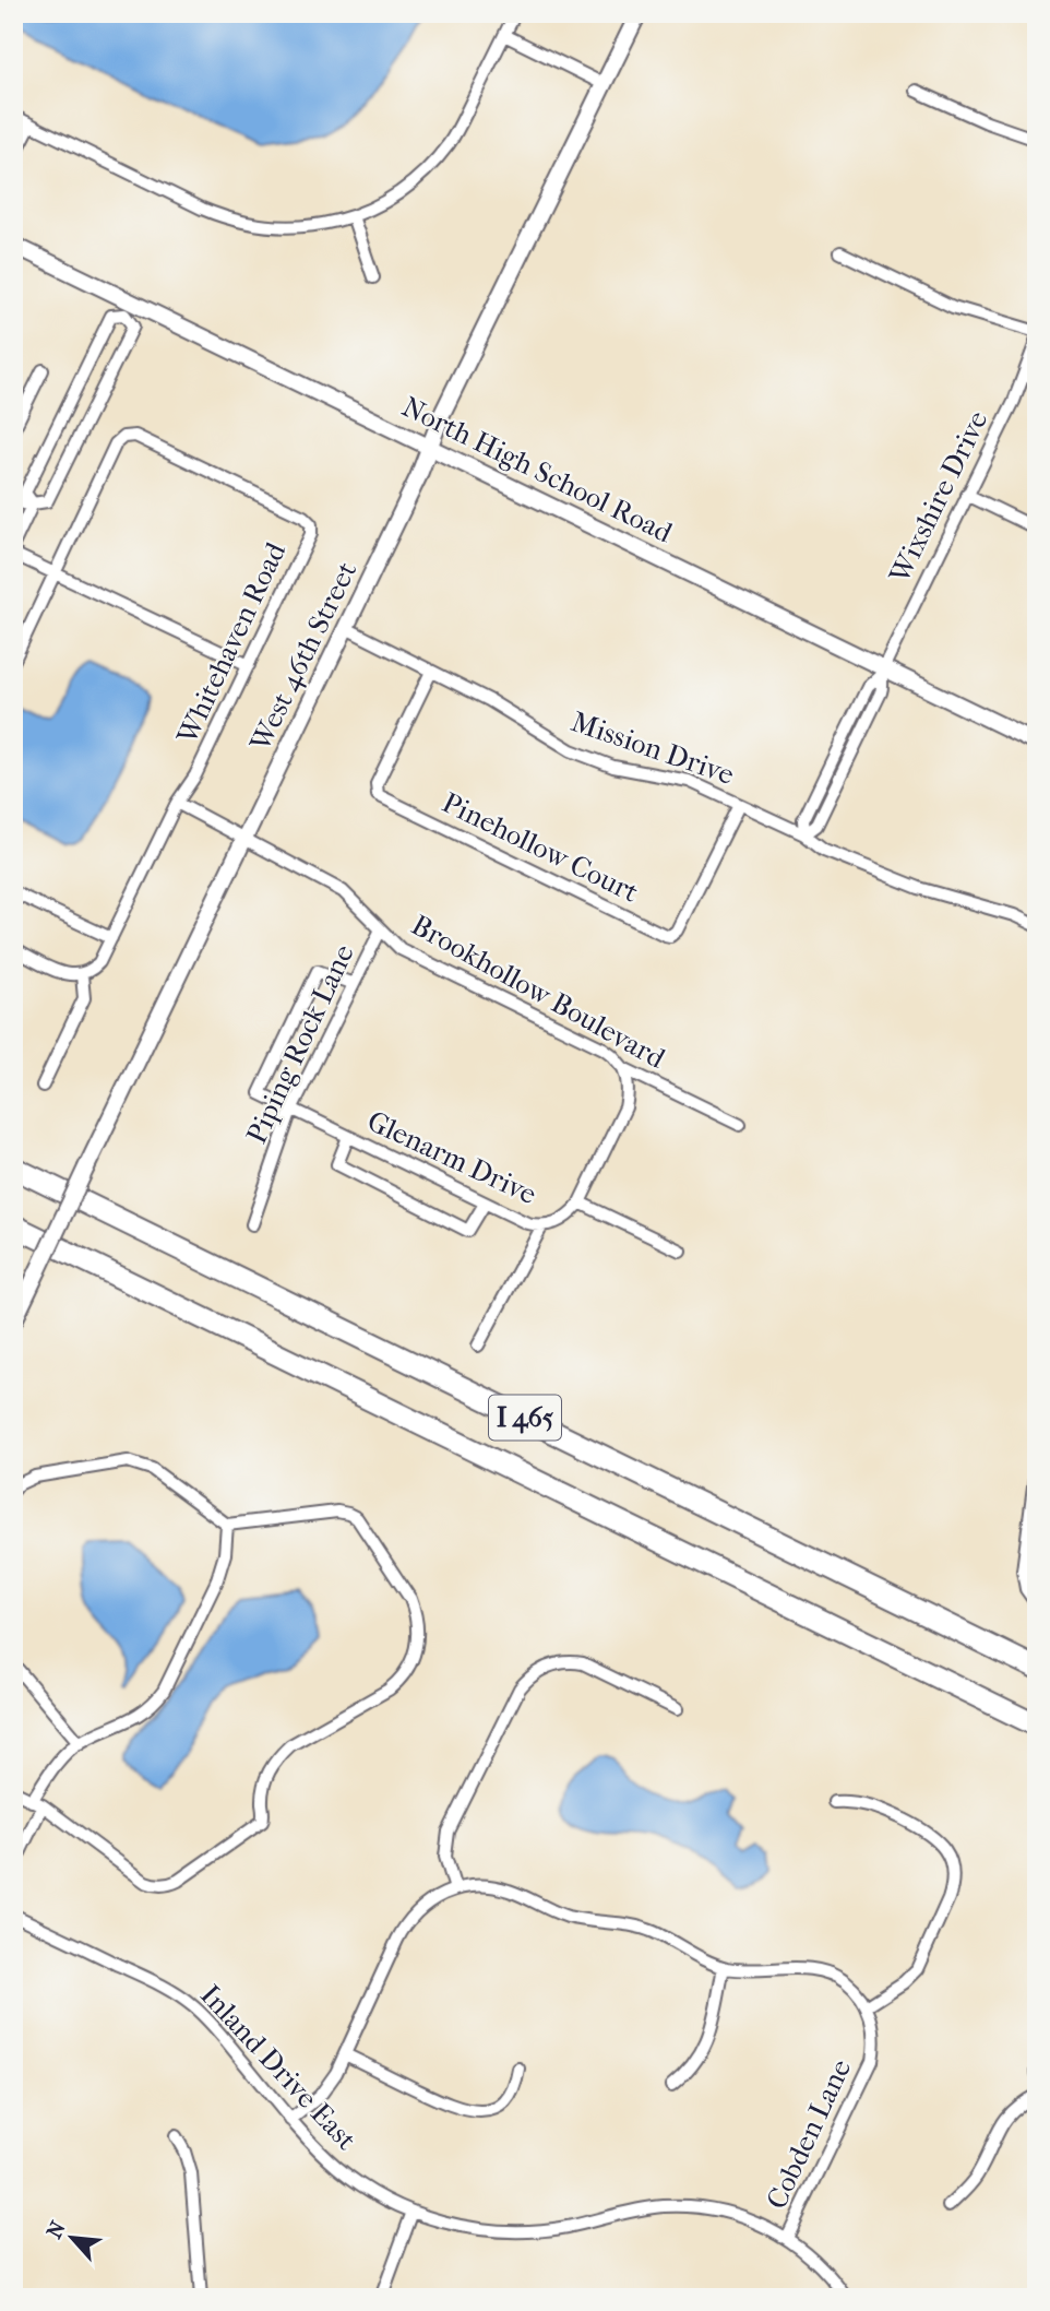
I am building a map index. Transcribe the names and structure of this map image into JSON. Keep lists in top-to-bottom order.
{
  "streets": {
    "highway": ["I 465"],
    "street": [
      "North High School Road",
      "Wixshire Drive",
      "Whitehaven Road",
      "West 46th Street",
      "Mission Drive",
      "Pinehollow Court",
      "Brookhollow Boulevard",
      "Piping Rock Lane",
      "Glenarm Drive",
      "Inland Drive East",
      "Cobden Lane"
    ]
  },
  "crossings": [
    ["North High School Road", "Wixshire Drive"],
    ["North High School Road", "West 46th Street"],
    ["Wixshire Drive", "Mission Drive"],
    ["West 46th Street", "Mission Drive"],
    ["West 46th Street", "Brookhollow Boulevard"],
    ["Mission Drive", "Pinehollow Court"],
    ["Brookhollow Boulevard", "Piping Rock Lane"],
    ["Brookhollow Boulevard", "Glenarm Drive"],
    ["Piping Rock Lane", "Glenarm Drive"],
    ["Inland Drive East", "Cobden Lane"]
  ],
  "north": "top left"
}
